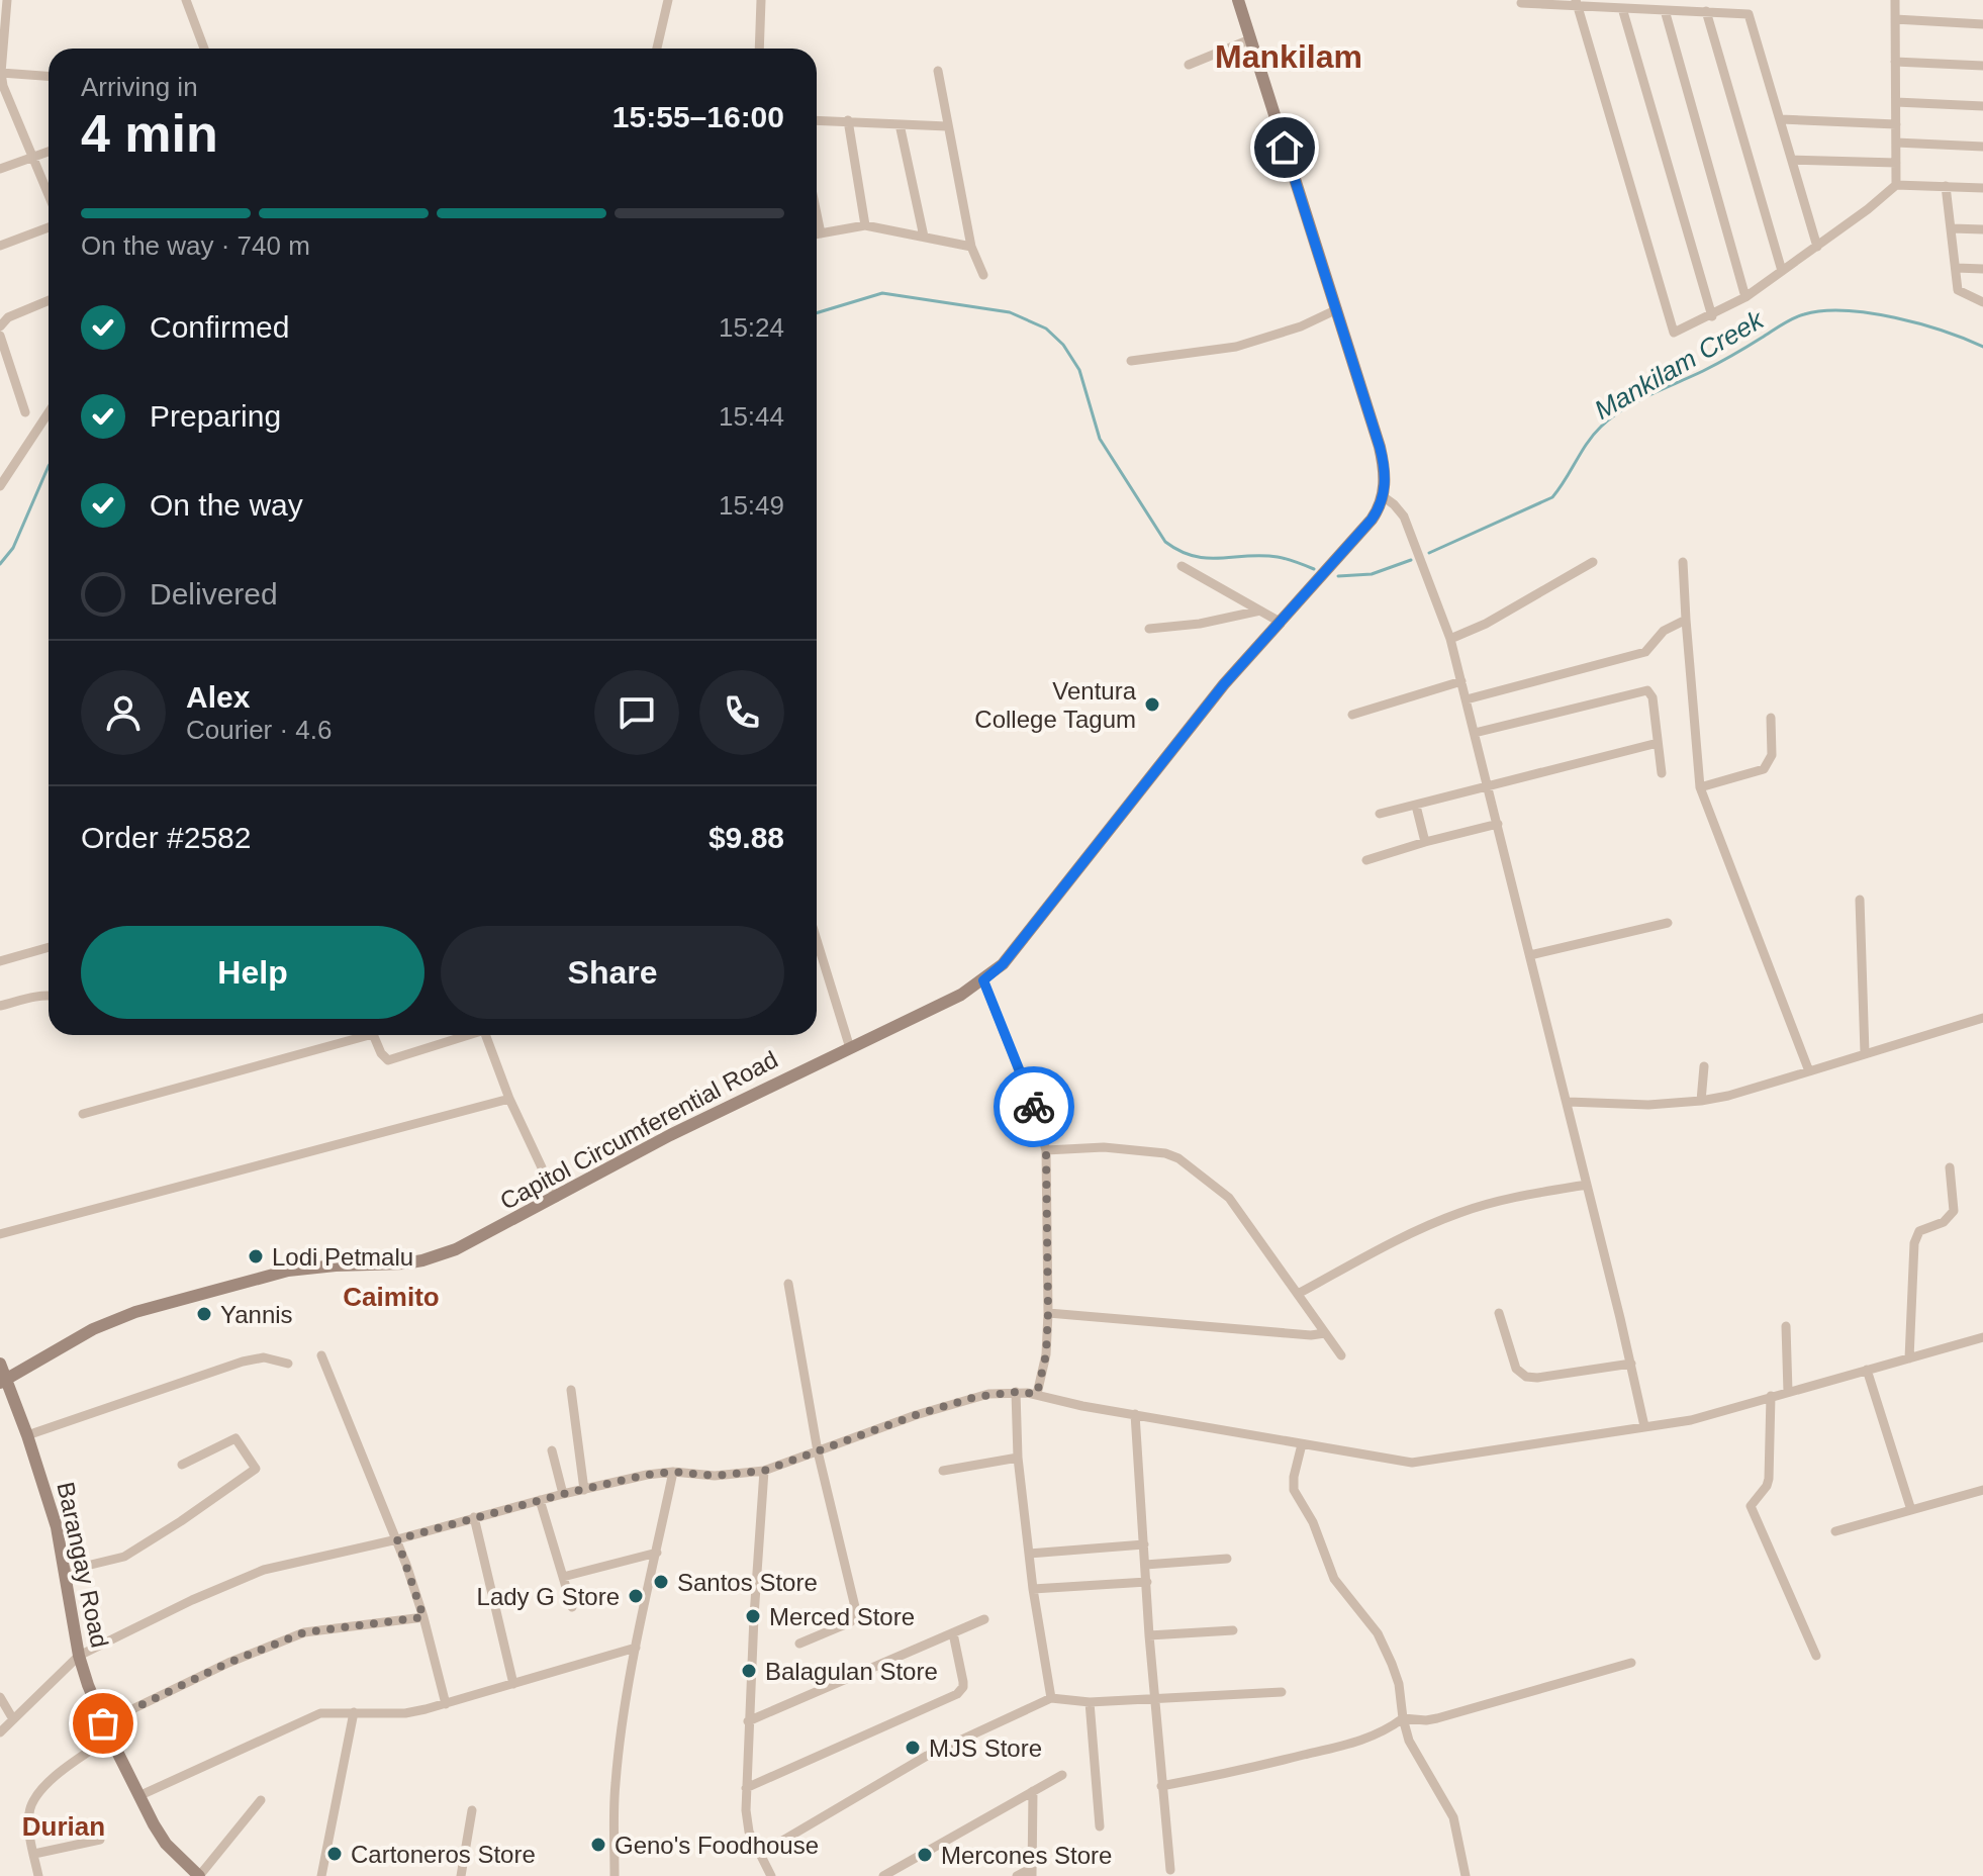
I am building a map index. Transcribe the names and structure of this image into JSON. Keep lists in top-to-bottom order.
{
  "streets": {
    "main road": ["Capitol Circumferential Road", "Barangay Road"]
  },
  "crossings": [
    ["Capitol Circumferential Road", "Barangay Road"]
  ],
  "districts": ["Mankilam", "Caimito", "Durian"],
  "water": ["Mankilam Creek"],
  "places": [
    "Ventura College Tagum",
    "Lodi Petmalu",
    "Yannis",
    "Santos Store",
    "Lady G Store",
    "Merced Store",
    "Balagulan Store",
    "MJS Store",
    "Geno's Foodhouse",
    "Cartoneros Store",
    "Mercones Store"
  ],
  "page": {
    "heading": ["4 min", "Arriving in", "15:55–16:00"],
    "panel": [
      "Alex",
      "Courier · 4.6",
      "Order #2582",
      "$9.88"
    ],
    "bar": "On the way · 740 m",
    "list": [
      ["Confirmed", "15:24"],
      ["Preparing", "15:44"],
      ["On the way", "15:49"],
      "Delivered"
    ],
    "buttons": ["Help", "Share"]
  }
}
